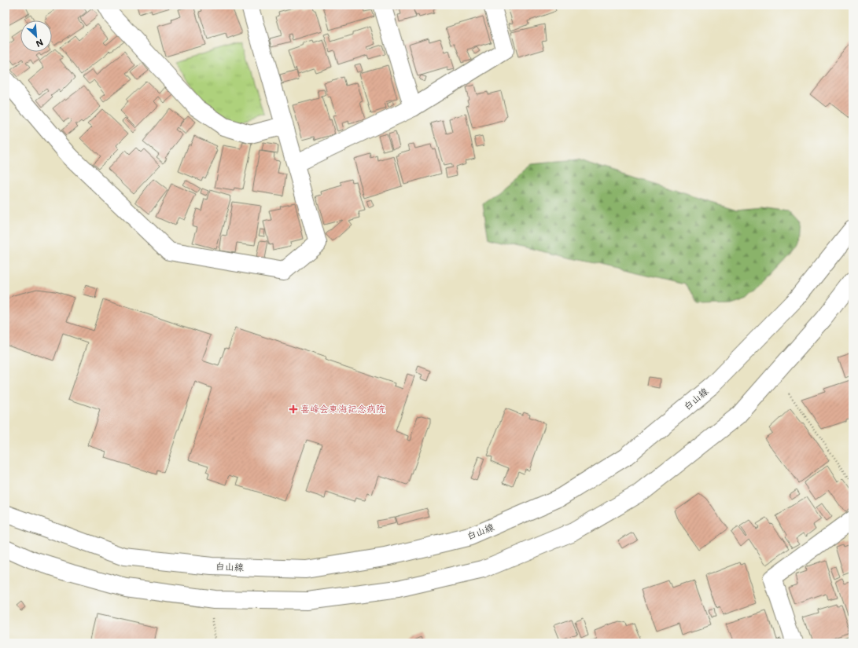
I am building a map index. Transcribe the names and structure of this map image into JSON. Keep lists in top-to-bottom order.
{
  "streets": {
    "street": ["白山線"]
  },
  "places": {
    "health": ["喜峰会東海記念病院"]
  },
  "north": "bottom right"
}
